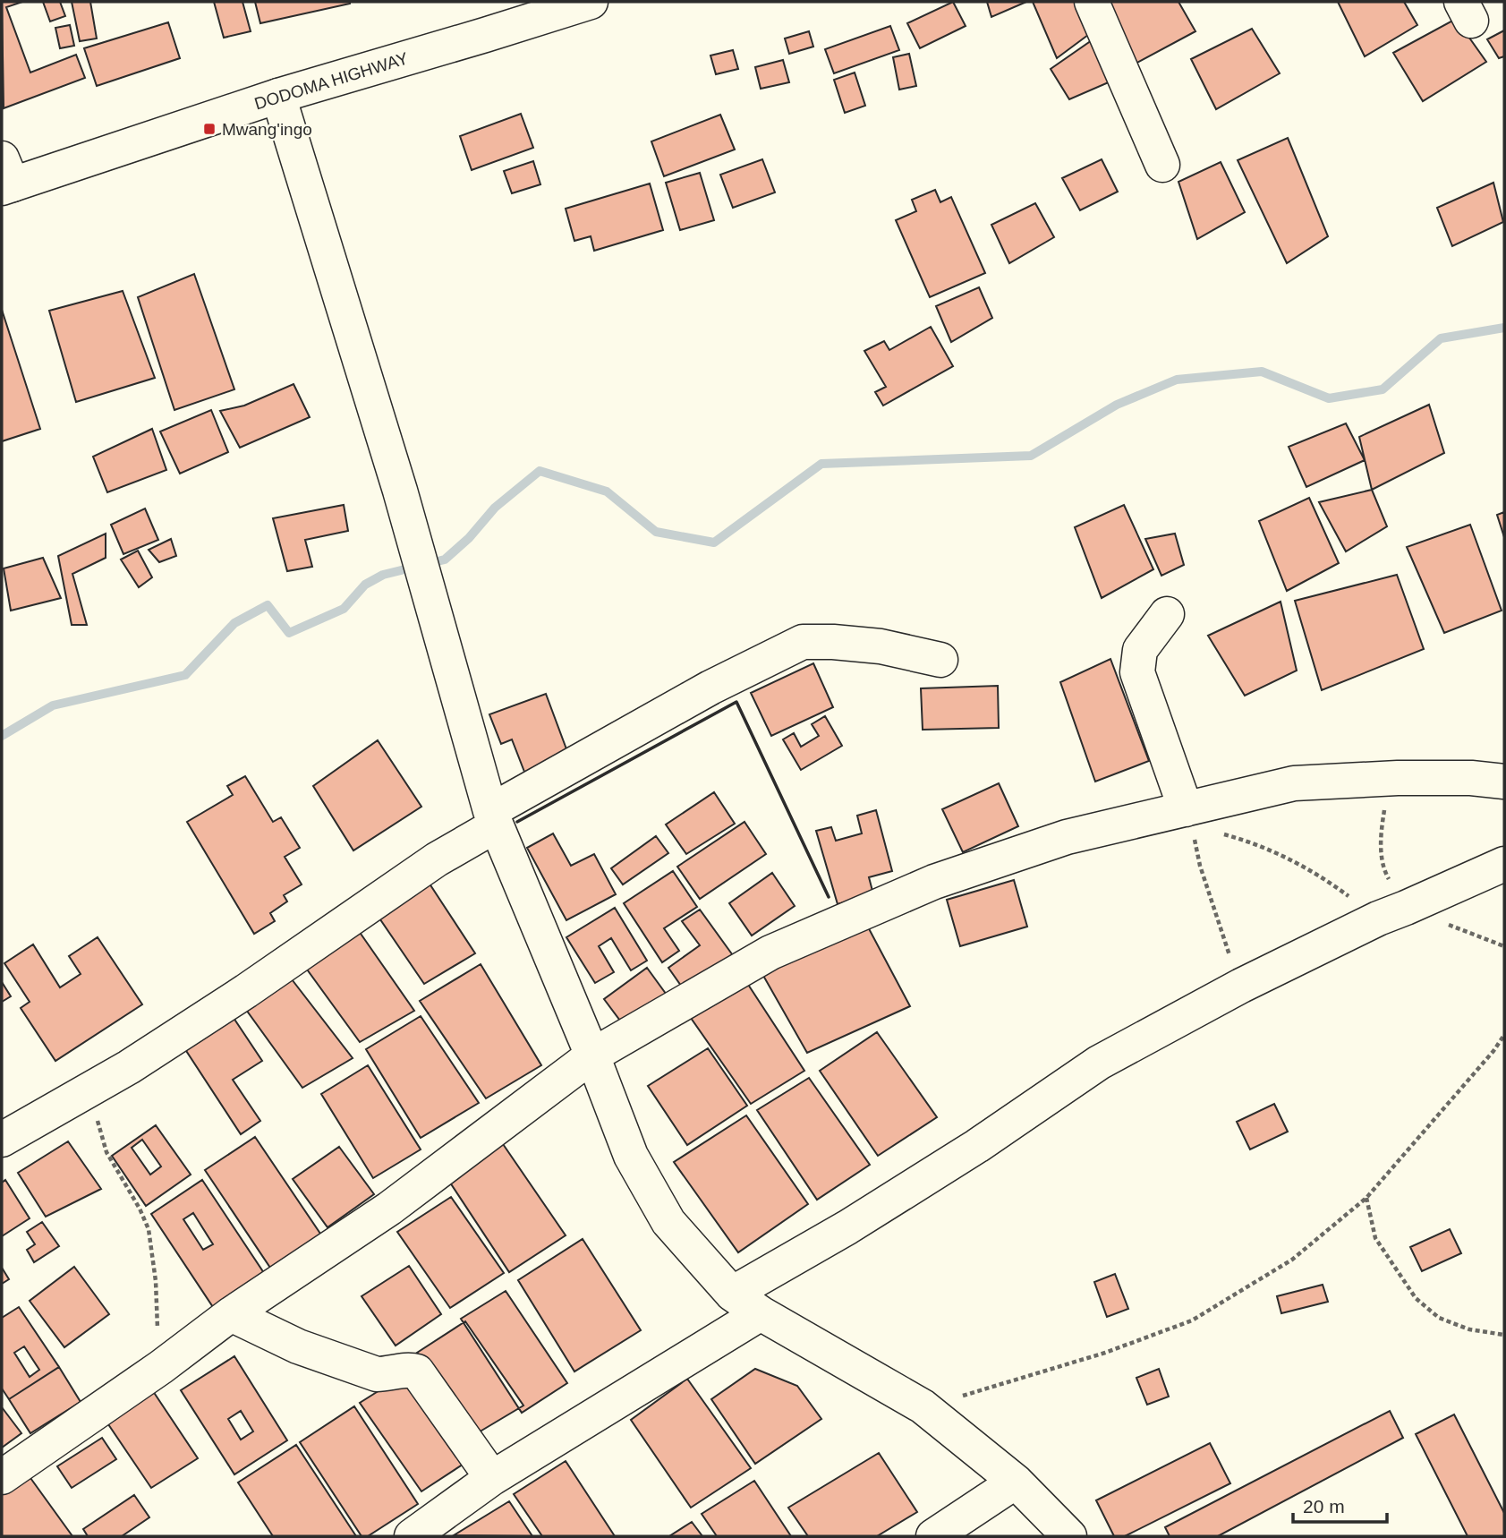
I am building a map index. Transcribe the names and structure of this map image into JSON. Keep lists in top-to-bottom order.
{
  "streets": {
    "main road": ["DODOMA HIGHWAY"]
  },
  "places": {
    "transit": ["Mwang'ingo"]
  },
  "scale_bar": "20 m"
}
